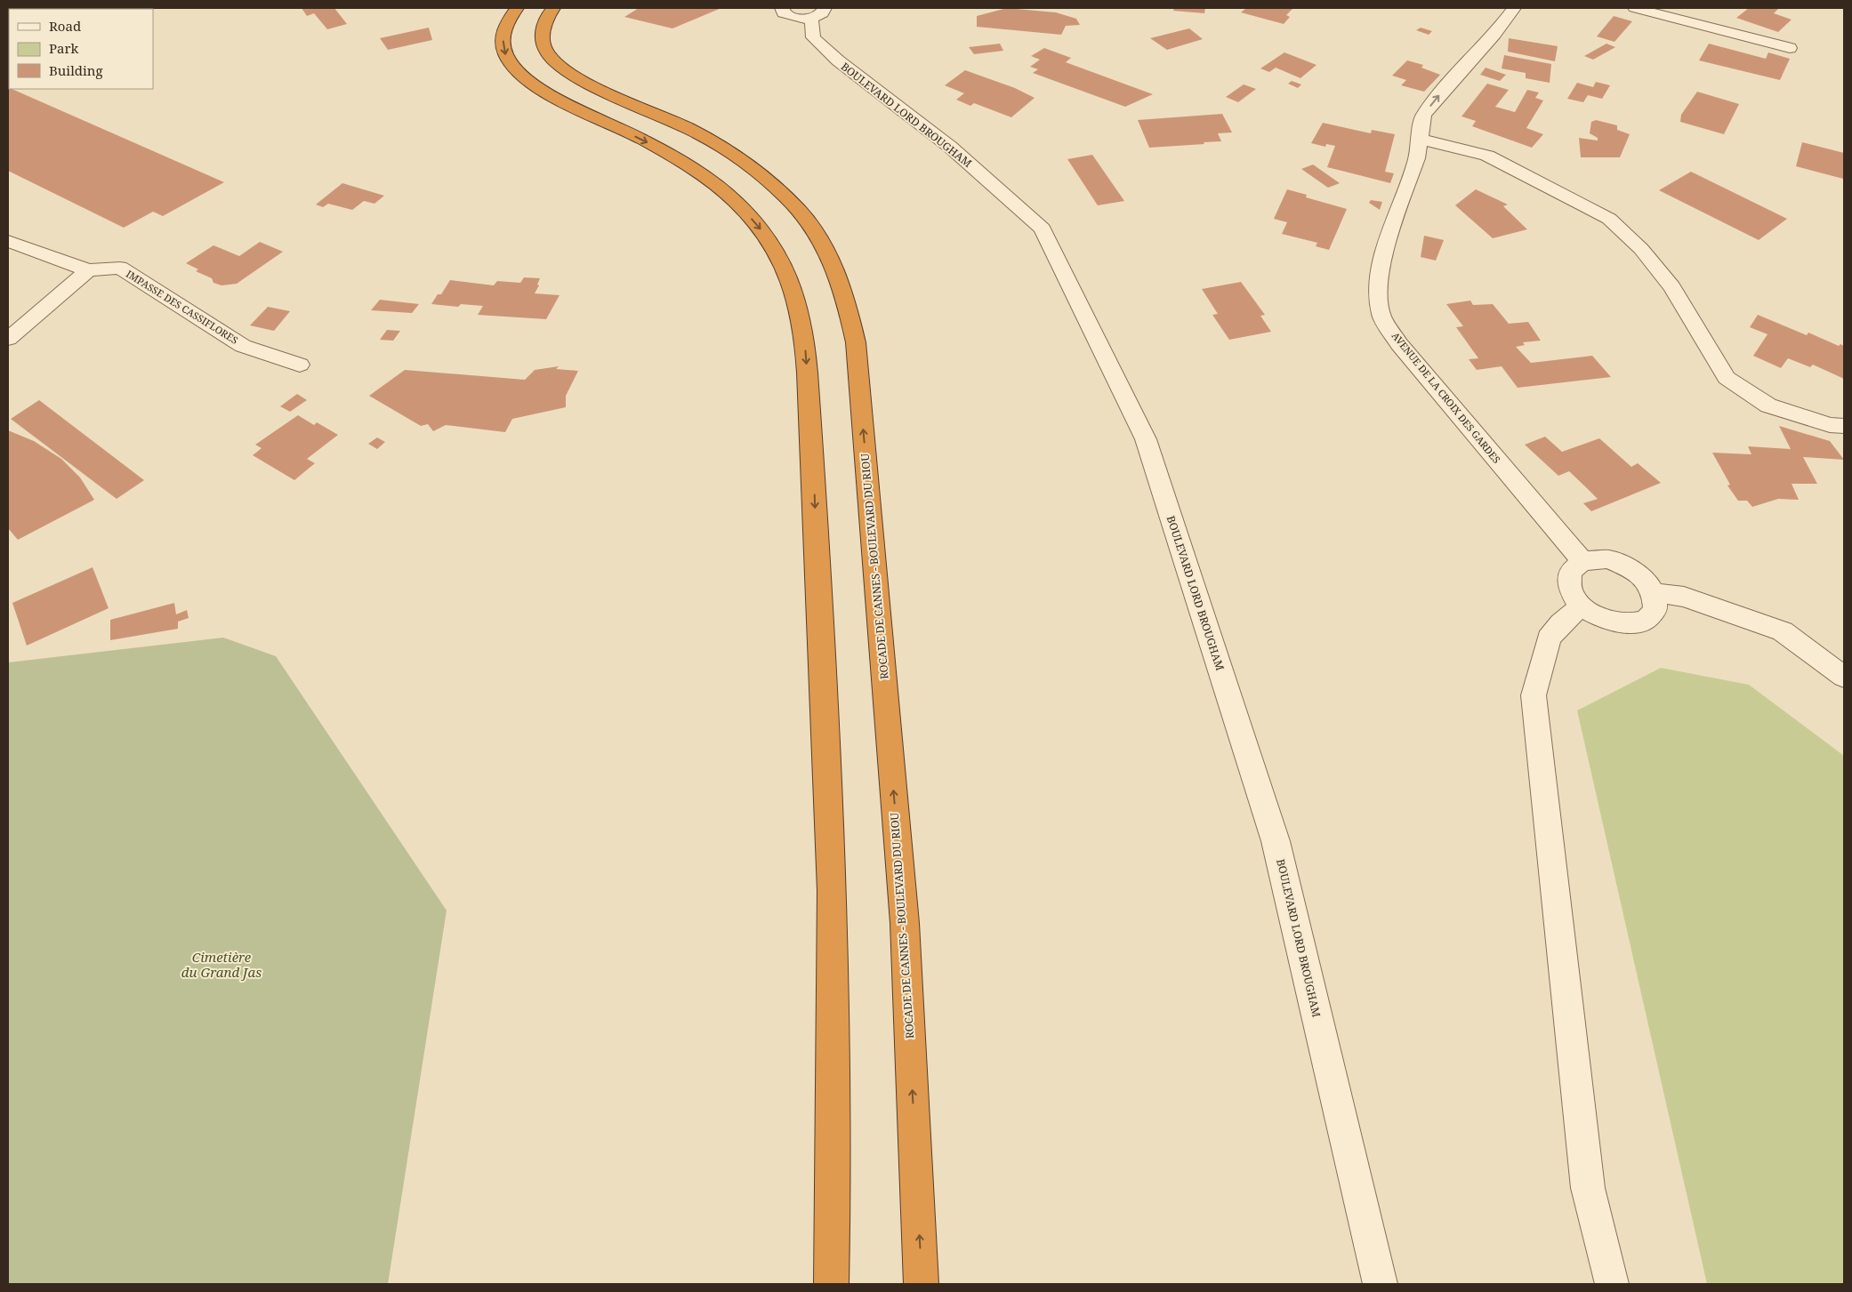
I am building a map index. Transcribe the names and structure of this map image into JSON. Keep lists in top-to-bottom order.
{
  "streets": {
    "highway": ["ROCADE DE CANNES - BOULEVARD DU RIOU"],
    "street": ["BOULEVARD LORD BROUGHAM", "IMPASSE DES CASSIFLORES", "AVENUE DE LA CROIX DES GARDES"]
  },
  "parks": ["Cimetière du Grand Jas"],
  "legend": ["Road", "Park", "Building"]
}
